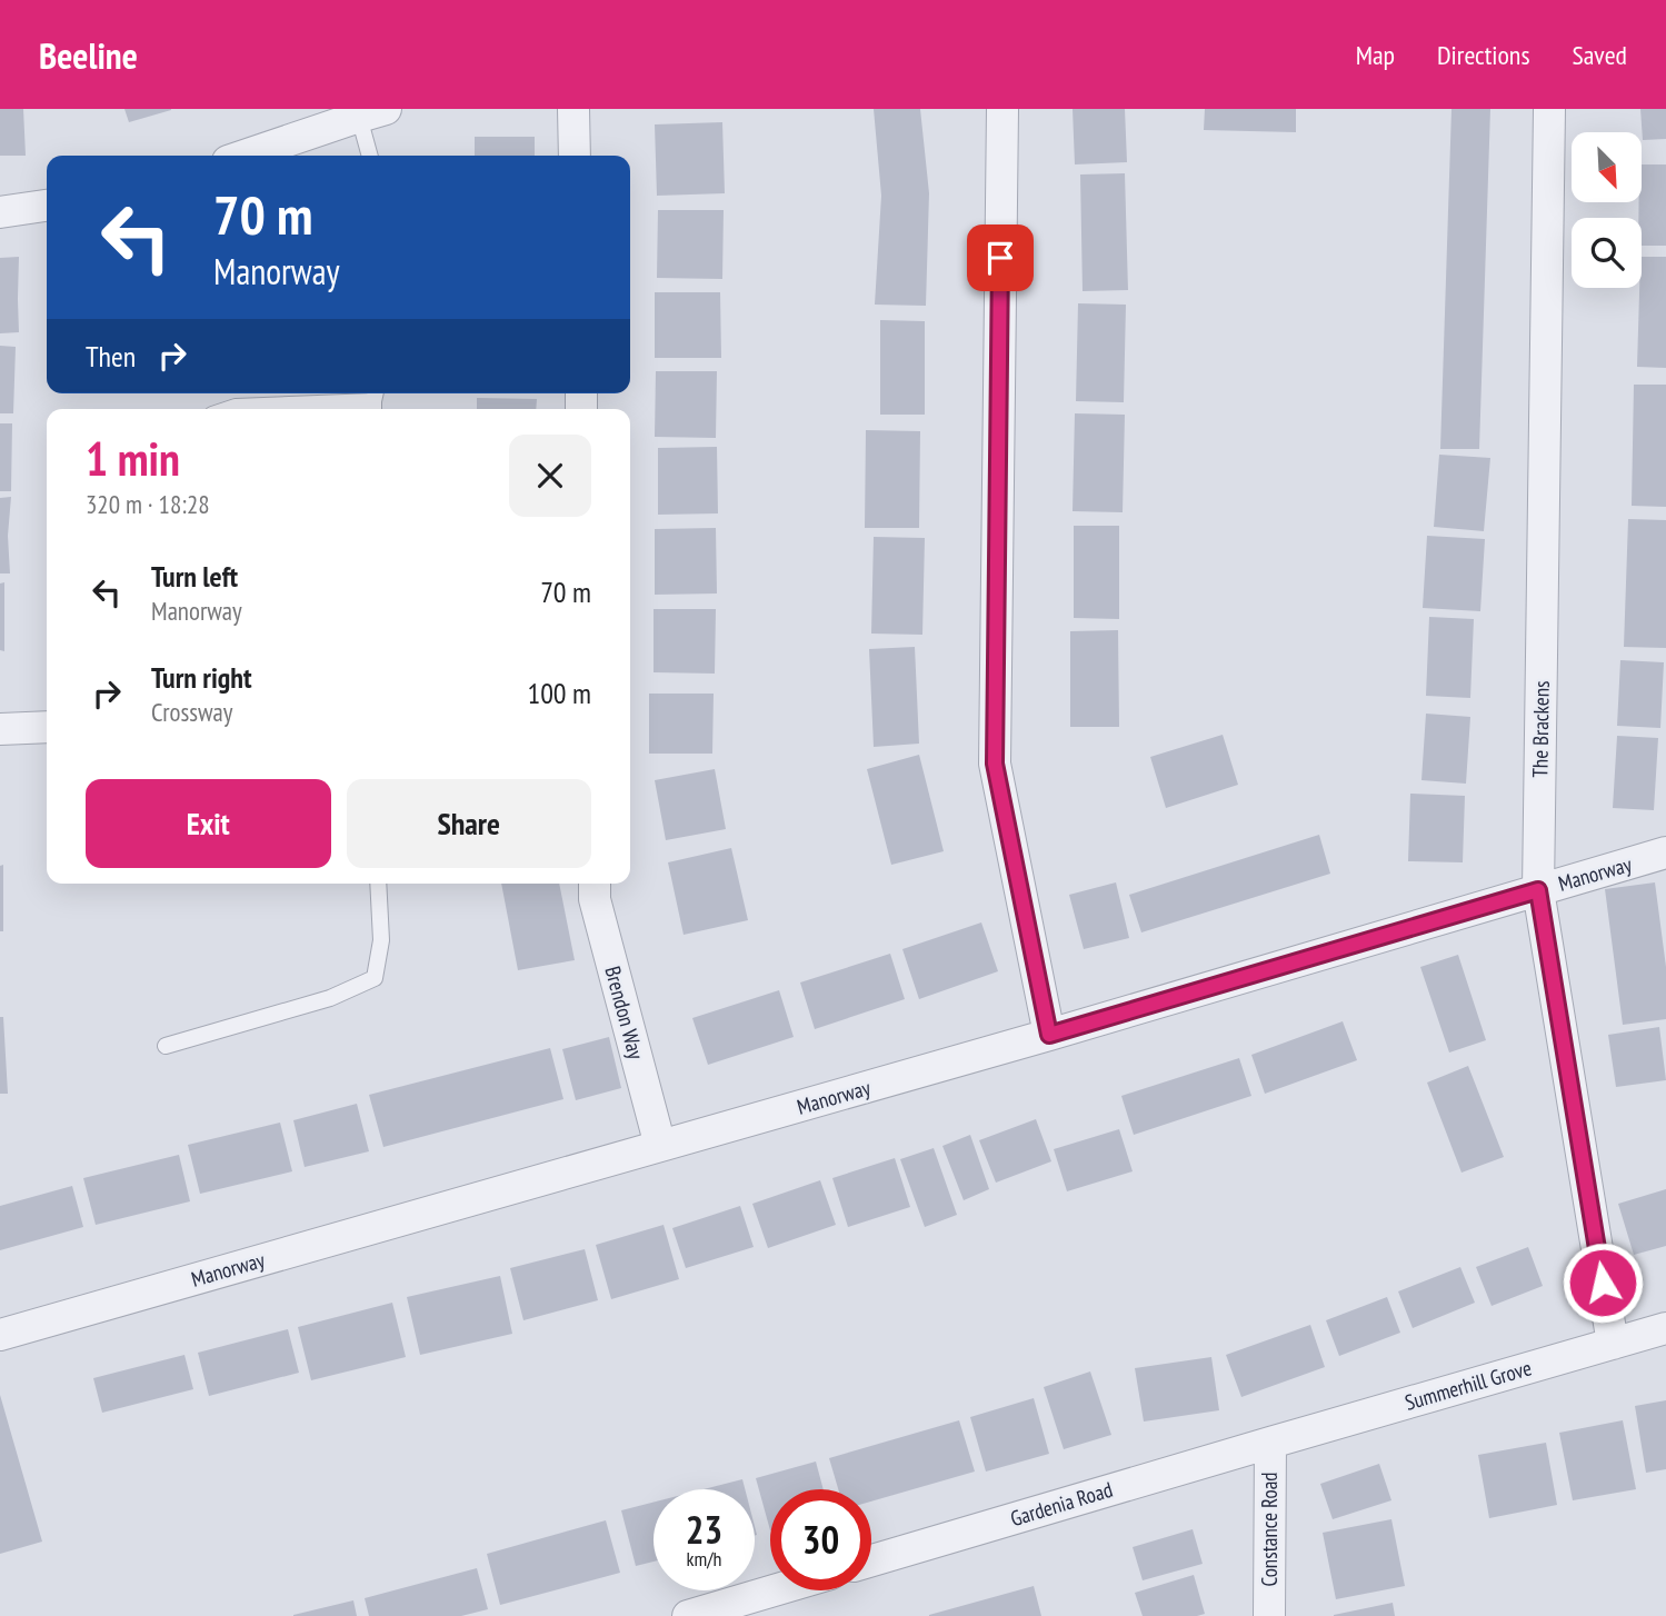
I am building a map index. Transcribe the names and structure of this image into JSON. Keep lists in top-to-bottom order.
{
  "streets": {
    "street": [
      "The Brackens",
      "Manorway",
      "Brendon Way",
      "Summerhill Grove",
      "Gardenia Road",
      "Constance Road"
    ]
  },
  "crossings": [
    ["The Brackens", "Manorway"],
    ["The Brackens", "Summerhill Grove"],
    ["Manorway", "Brendon Way"],
    ["Summerhill Grove", "Gardenia Road"],
    ["Summerhill Grove", "Constance Road"],
    ["Gardenia Road", "Constance Road"]
  ],
  "north": "bottom right",
  "page": {
    "header": "Beeline",
    "nav": ["Map", "Directions", "Saved"],
    "turn": ["70 m", "Manorway"],
    "then": "Then",
    "heading": ["1 min", "320 m · 18:28"],
    "list": [
      {
        "name": "Turn left",
        "note": "Manorway",
        "value": "70 m"
      },
      {
        "name": "Turn right",
        "note": "Crossway",
        "value": "100 m"
      }
    ],
    "buttons": ["Exit", "Share"],
    "speed": "23 km/h",
    "limit": "30"
  }
}
